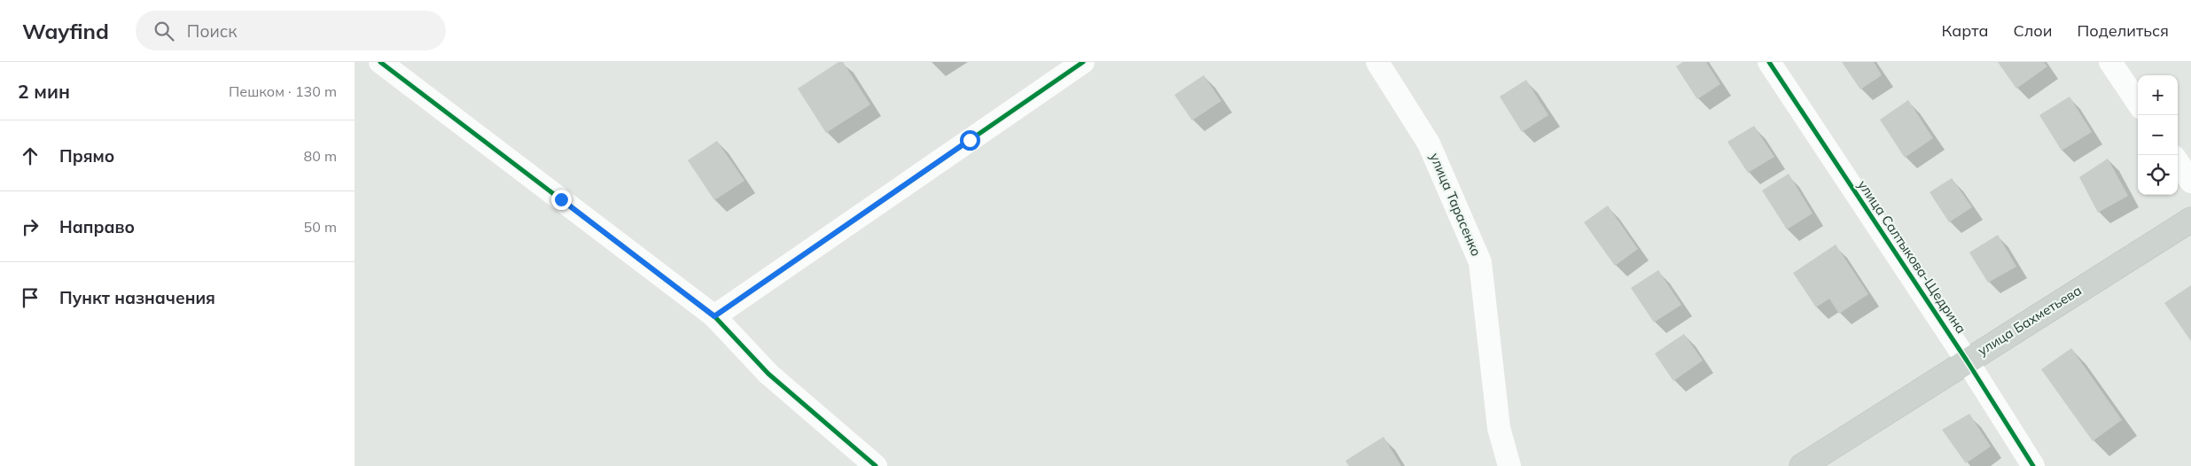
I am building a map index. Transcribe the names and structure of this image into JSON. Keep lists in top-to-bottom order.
{
  "streets": {
    "main road": ["улица Бахметьева"],
    "street": ["улица Тарасенко", "улица Салтыкова-Щедрина"]
  },
  "crossings": [
    ["улица Салтыкова-Щедрина", "улица Бахметьева"]
  ],
  "page": {
    "header": "Wayfind",
    "search": "Поиск",
    "nav": ["Карта", "Слои", "Поделиться"],
    "heading": ["2 мин", "Пешком · 130 m"],
    "map_buttons": ["+", "−"],
    "list": [
      ["Прямо", "80 m"],
      ["Направо", "50 m"],
      "Пункт назначения"
    ]
  }
}
